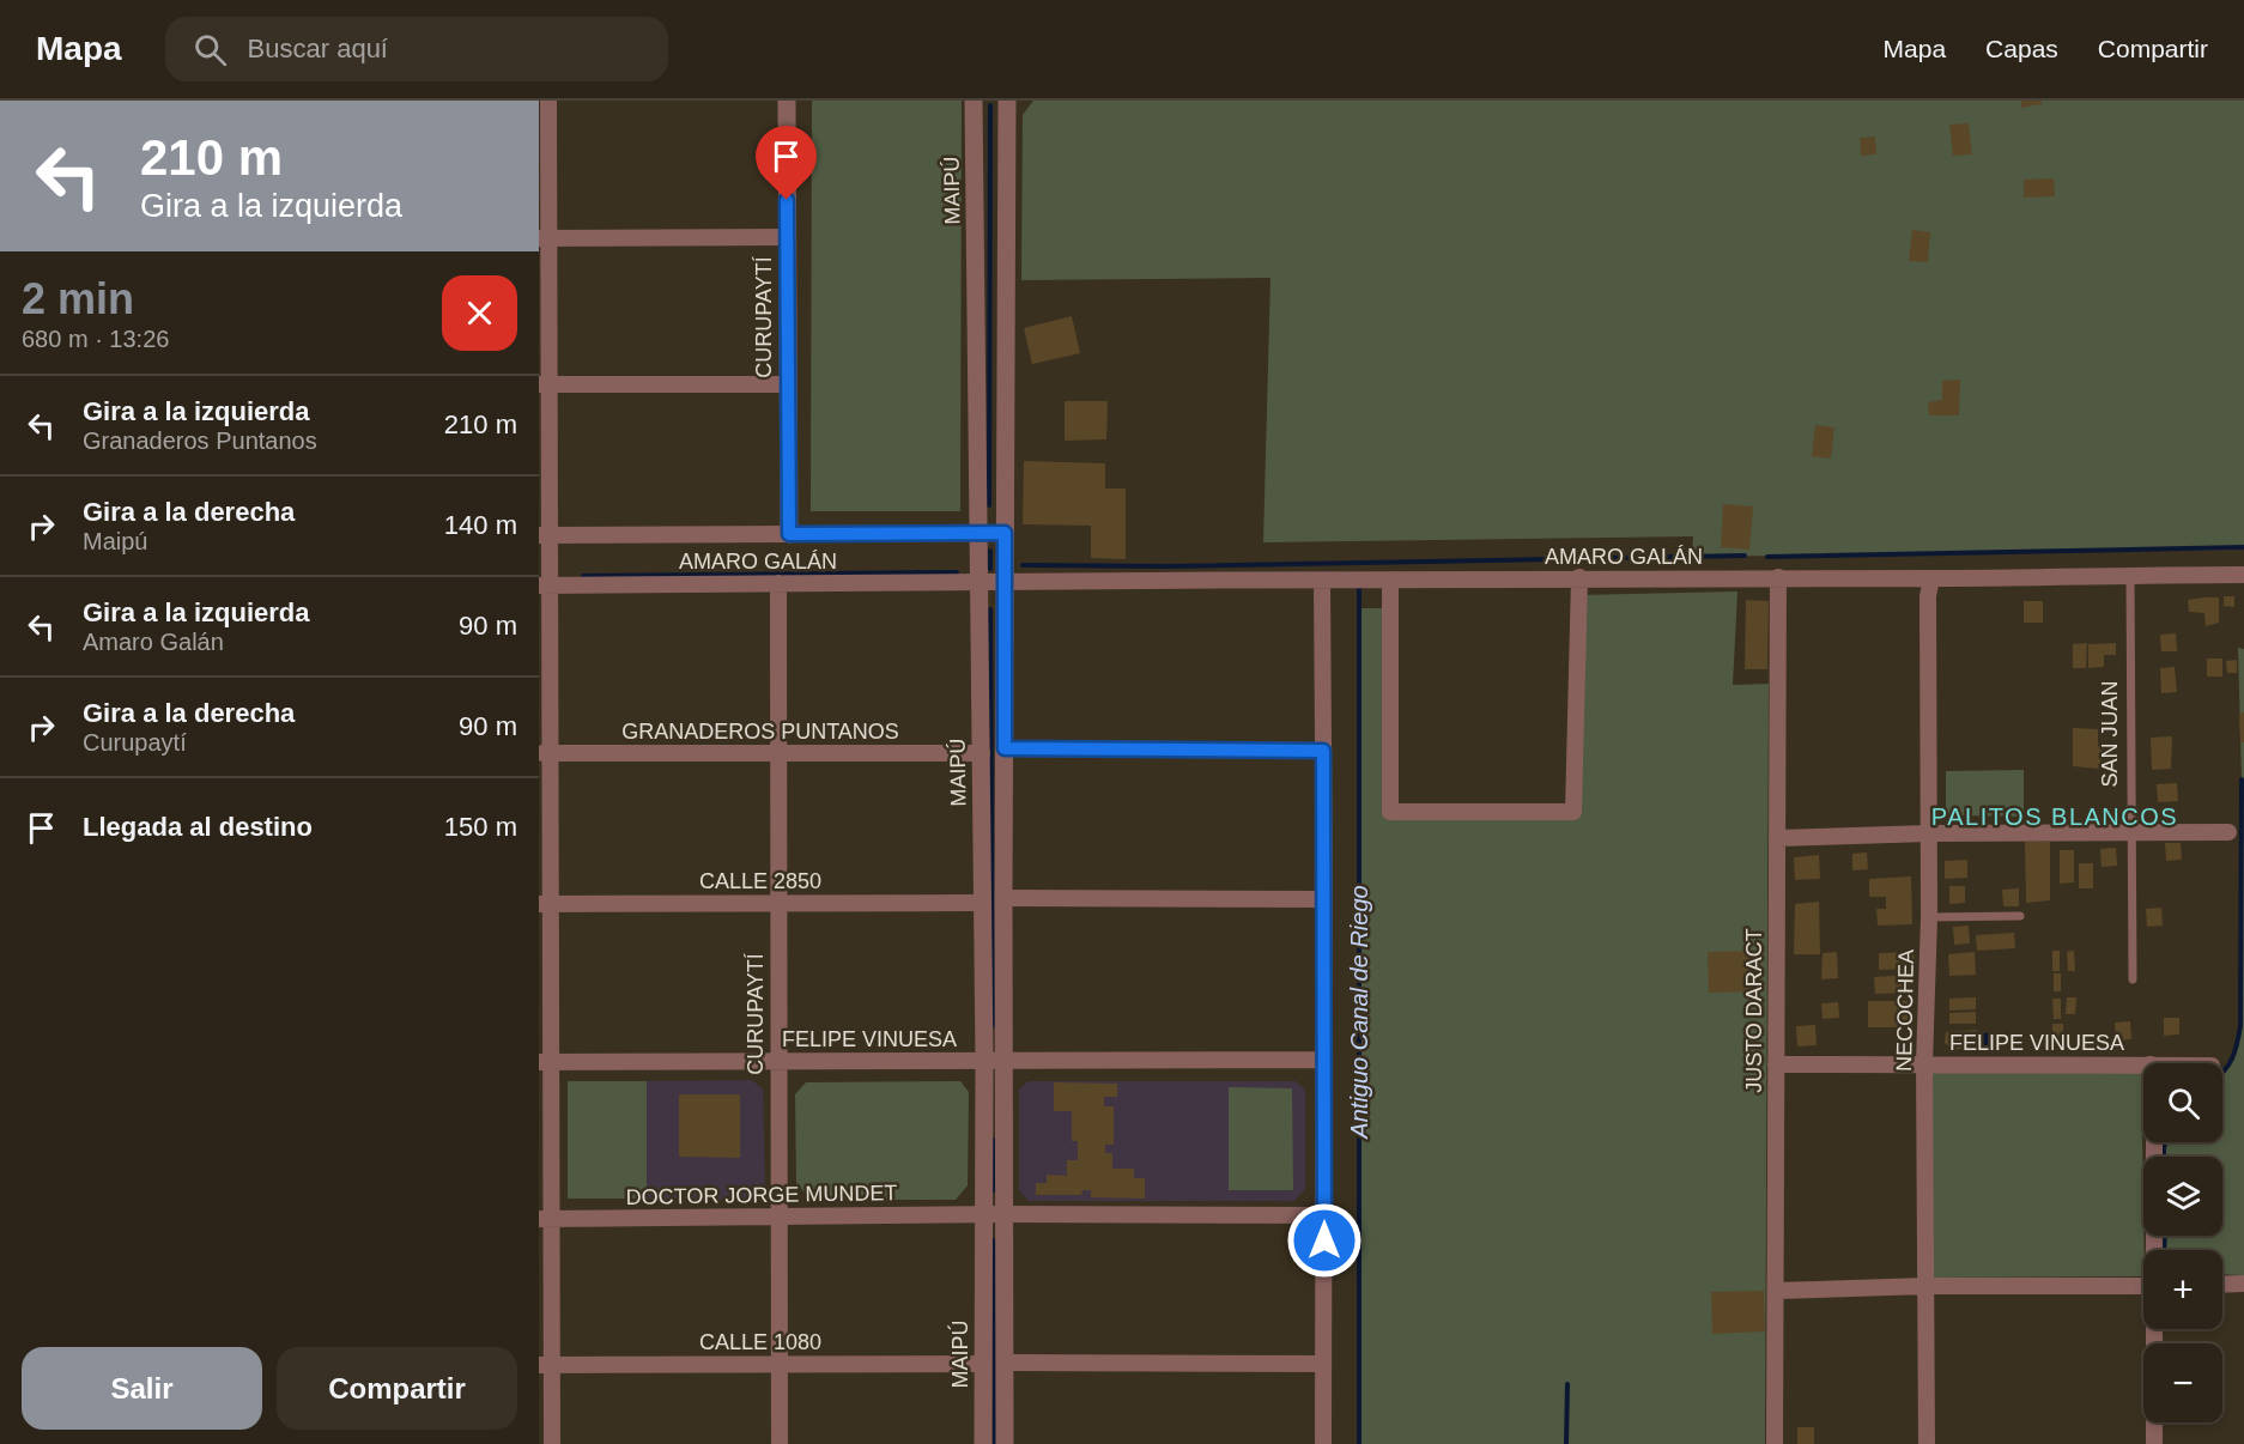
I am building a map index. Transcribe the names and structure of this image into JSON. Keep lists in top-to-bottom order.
{
  "streets": {
    "street": [
      "MAIPÚ",
      "CURUPAYTÍ",
      "AMARO GALÁN",
      "GRANADEROS PUNTANOS",
      "CALLE 2850",
      "JUSTO DARACT",
      "NECOCHEA",
      "FELIPE VINUESA",
      "DOCTOR JORGE MUNDET",
      "CALLE 1080"
    ],
    "lane": ["SAN JUAN"]
  },
  "crossings": [
    ["MAIPÚ", "AMARO GALÁN"],
    ["MAIPÚ", "GRANADEROS PUNTANOS"],
    ["MAIPÚ", "CALLE 2850"],
    ["MAIPÚ", "FELIPE VINUESA"],
    ["MAIPÚ", "DOCTOR JORGE MUNDET"],
    ["MAIPÚ", "CALLE 1080"],
    ["CURUPAYTÍ", "AMARO GALÁN"],
    ["CURUPAYTÍ", "GRANADEROS PUNTANOS"],
    ["CURUPAYTÍ", "CALLE 2850"],
    ["CURUPAYTÍ", "FELIPE VINUESA"],
    ["CURUPAYTÍ", "DOCTOR JORGE MUNDET"],
    ["CURUPAYTÍ", "CALLE 1080"],
    ["AMARO GALÁN", "SAN JUAN"],
    ["AMARO GALÁN", "JUSTO DARACT"],
    ["AMARO GALÁN", "NECOCHEA"],
    ["JUSTO DARACT", "FELIPE VINUESA"],
    ["NECOCHEA", "FELIPE VINUESA"]
  ],
  "districts": ["PALITOS BLANCOS"],
  "water": ["Antiguo Canal de Riego"],
  "page": {
    "header": "Mapa",
    "search": "Buscar aquí",
    "nav": ["Mapa", "Capas", "Compartir"],
    "turn": ["210 m", "Gira a la izquierda"],
    "heading": ["2 min", "680 m · 13:26"],
    "list": [
      {
        "name": "Gira a la izquierda",
        "note": "Granaderos Puntanos",
        "value": "210 m"
      },
      {
        "name": "Gira a la derecha",
        "note": "Maipú",
        "value": "140 m"
      },
      {
        "name": "Gira a la izquierda",
        "note": "Amaro Galán",
        "value": "90 m"
      },
      {
        "name": "Gira a la derecha",
        "note": "Curupaytí",
        "value": "90 m"
      },
      {
        "name": "Llegada al destino",
        "value": "150 m"
      }
    ],
    "map_buttons": ["+", "−"],
    "buttons": ["Salir", "Compartir"]
  }
}
